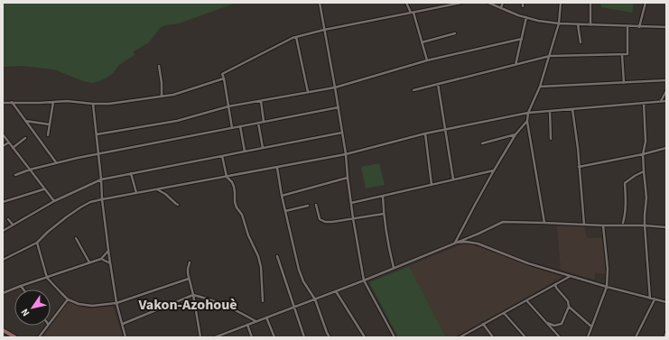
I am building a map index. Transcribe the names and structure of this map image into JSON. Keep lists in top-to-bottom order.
{
  "districts": ["Vakon-Azohouè"],
  "north": "bottom left"
}
